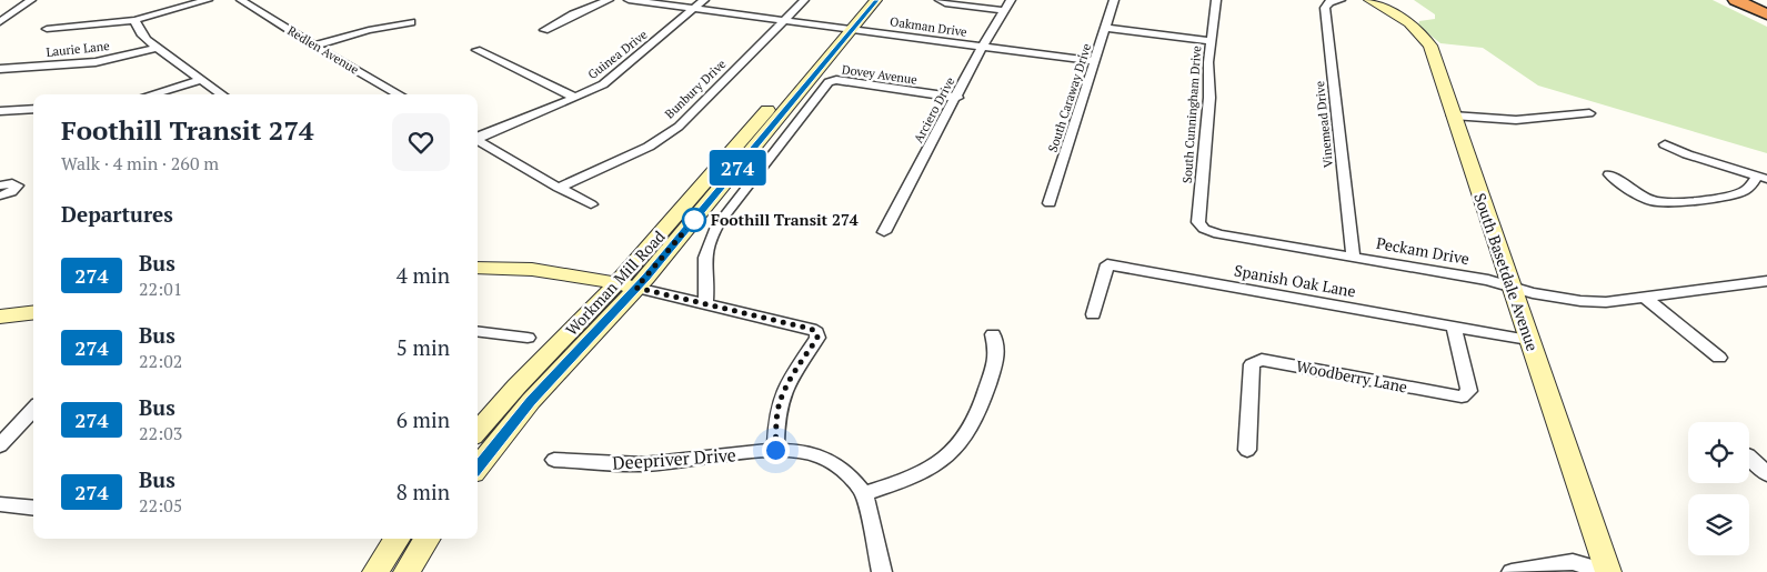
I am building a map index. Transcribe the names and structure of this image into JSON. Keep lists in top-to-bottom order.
{
  "streets": {
    "main road": ["South Basetdale Avenue", "Workman Mill Road"],
    "street": [
      "Oakman Drive",
      "Laurie Lane",
      "Redlen Avenue",
      "Guinea Drive",
      "Dovey Avenue",
      "Bunbury Drive",
      "South Caraway Drive",
      "Arciero Drive",
      "South Cunningham Drive",
      "Vinemead Drive",
      "Peckam Drive",
      "Spanish Oak Lane",
      "Woodberry Lane",
      "Deepriver Drive"
    ]
  },
  "crossings": [
    ["Oakman Drive", "Guinea Drive"],
    ["Oakman Drive", "Bunbury Drive"],
    ["Oakman Drive", "South Caraway Drive"],
    ["Oakman Drive", "Arciero Drive"],
    ["Oakman Drive", "Workman Mill Road"],
    ["Dovey Avenue", "Arciero Drive"],
    ["South Cunningham Drive", "Peckam Drive"],
    ["Vinemead Drive", "Peckam Drive"],
    ["Peckam Drive", "South Basetdale Avenue"],
    ["South Basetdale Avenue", "Spanish Oak Lane"],
    ["Spanish Oak Lane", "Woodberry Lane"]
  ],
  "places": ["Foothill Transit 274"],
  "lines": ["bus line 274"],
  "page": {
    "on_map": "274",
    "heading": [
      ["Foothill Transit 274", "Walk · 4 min · 260 m"],
      "Departures"
    ],
    "list": [
      {
        "mark": "274",
        "name": "Bus",
        "note": "22:01",
        "value": "4 min"
      },
      {
        "mark": "274",
        "name": "Bus",
        "note": "22:02",
        "value": "5 min"
      },
      {
        "mark": "274",
        "name": "Bus",
        "note": "22:03",
        "value": "6 min"
      },
      {
        "mark": "274",
        "name": "Bus",
        "note": "22:05",
        "value": "8 min"
      }
    ]
  }
}
